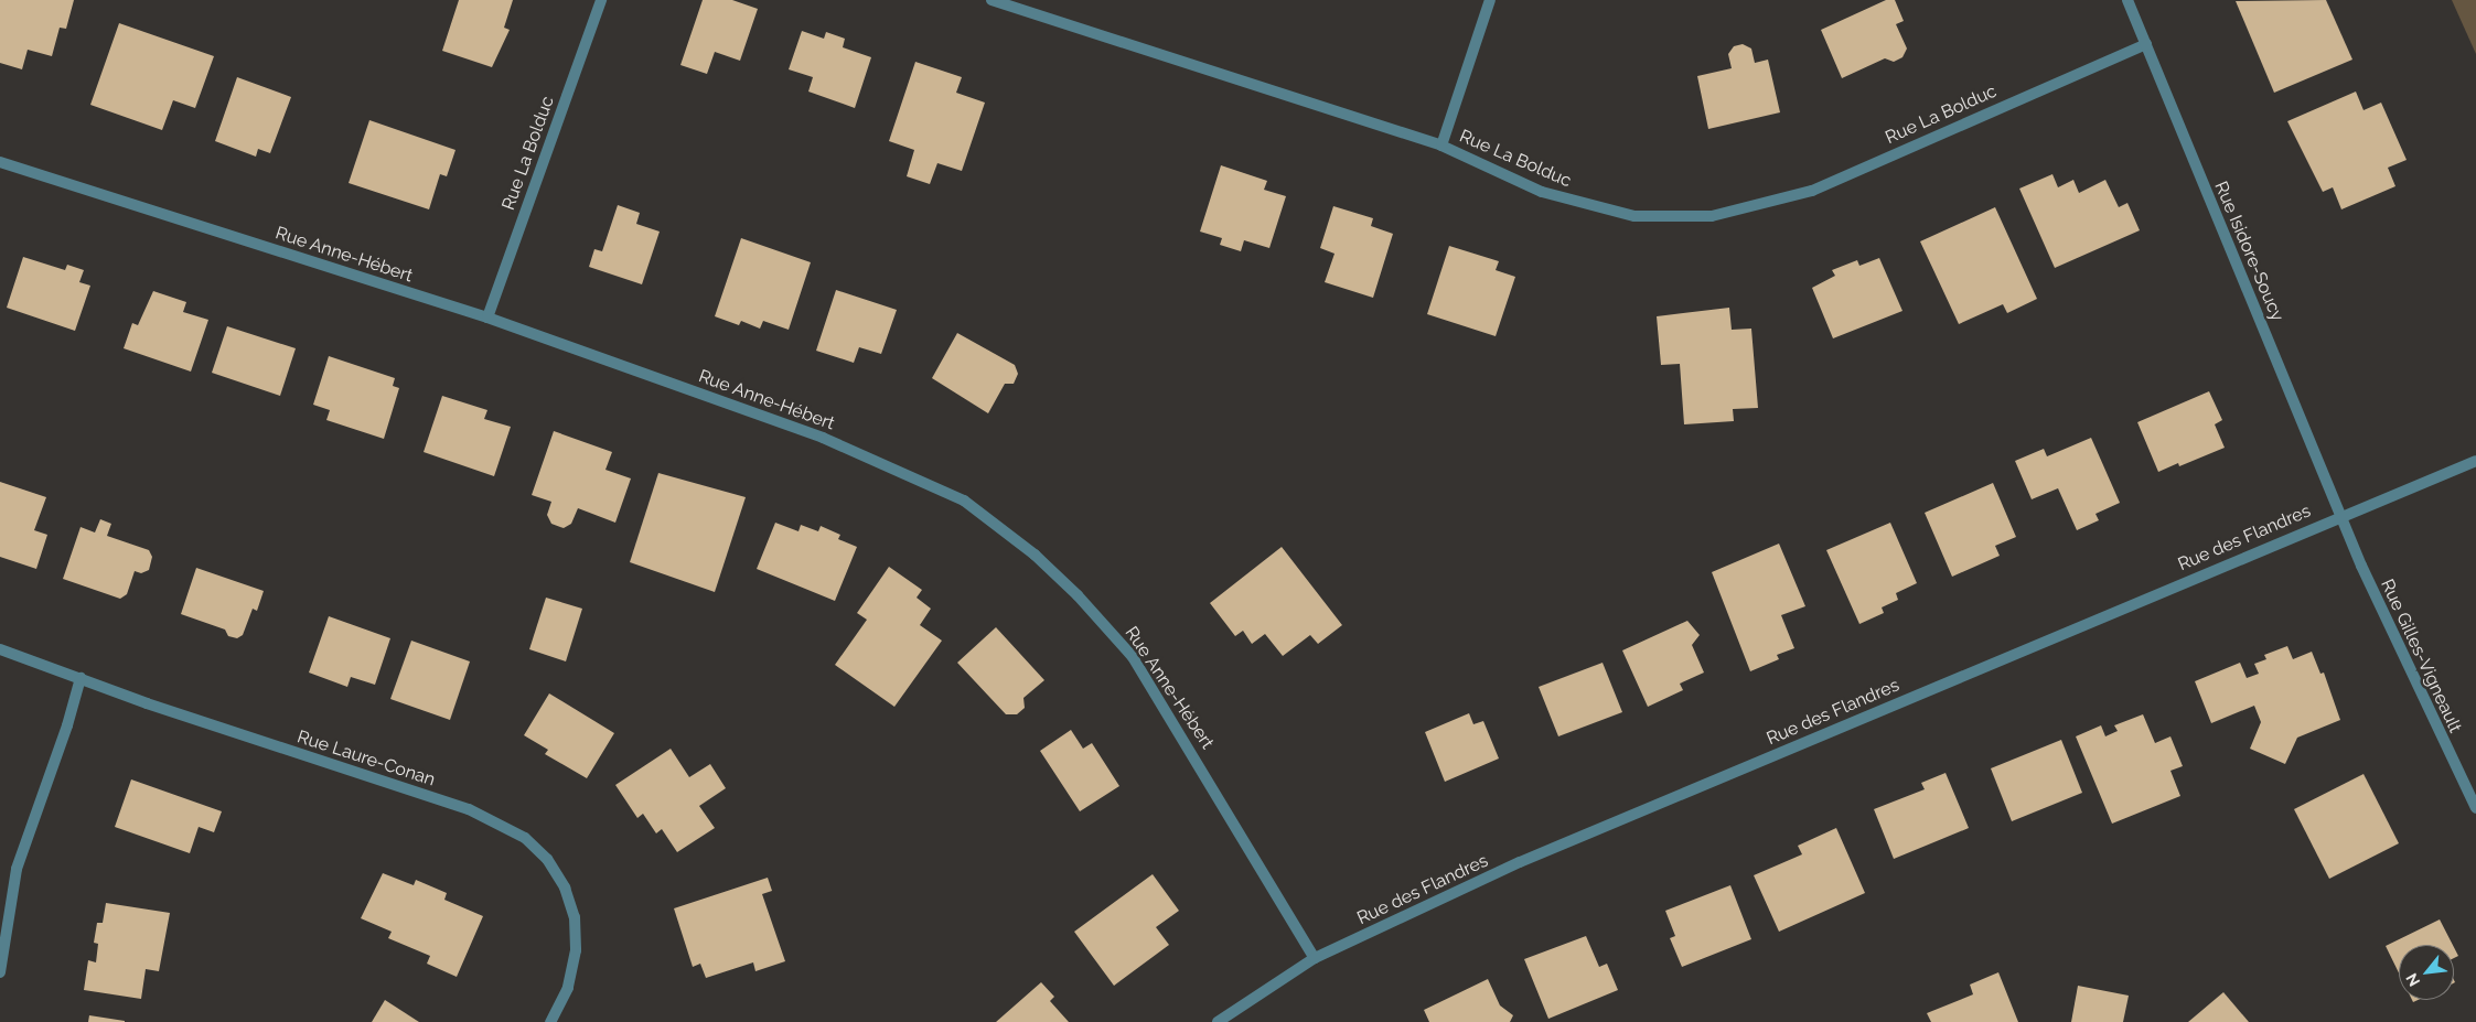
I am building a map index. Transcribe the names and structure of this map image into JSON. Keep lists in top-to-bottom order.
{
  "streets": {
    "street": [
      "Rue La Bolduc",
      "Rue Isidore-Soucy",
      "Rue Anne-Hébert",
      "Rue des Flandres",
      "Rue Gilles-Vigneault",
      "Rue Laure-Conan"
    ]
  },
  "crossings": [
    ["Rue La Bolduc", "Rue Isidore-Soucy"],
    ["Rue La Bolduc", "Rue Anne-Hébert"],
    ["Rue Isidore-Soucy", "Rue des Flandres"],
    ["Rue Isidore-Soucy", "Rue Gilles-Vigneault"],
    ["Rue Anne-Hébert", "Rue des Flandres"],
    ["Rue des Flandres", "Rue Gilles-Vigneault"]
  ],
  "north": "bottom left"
}
